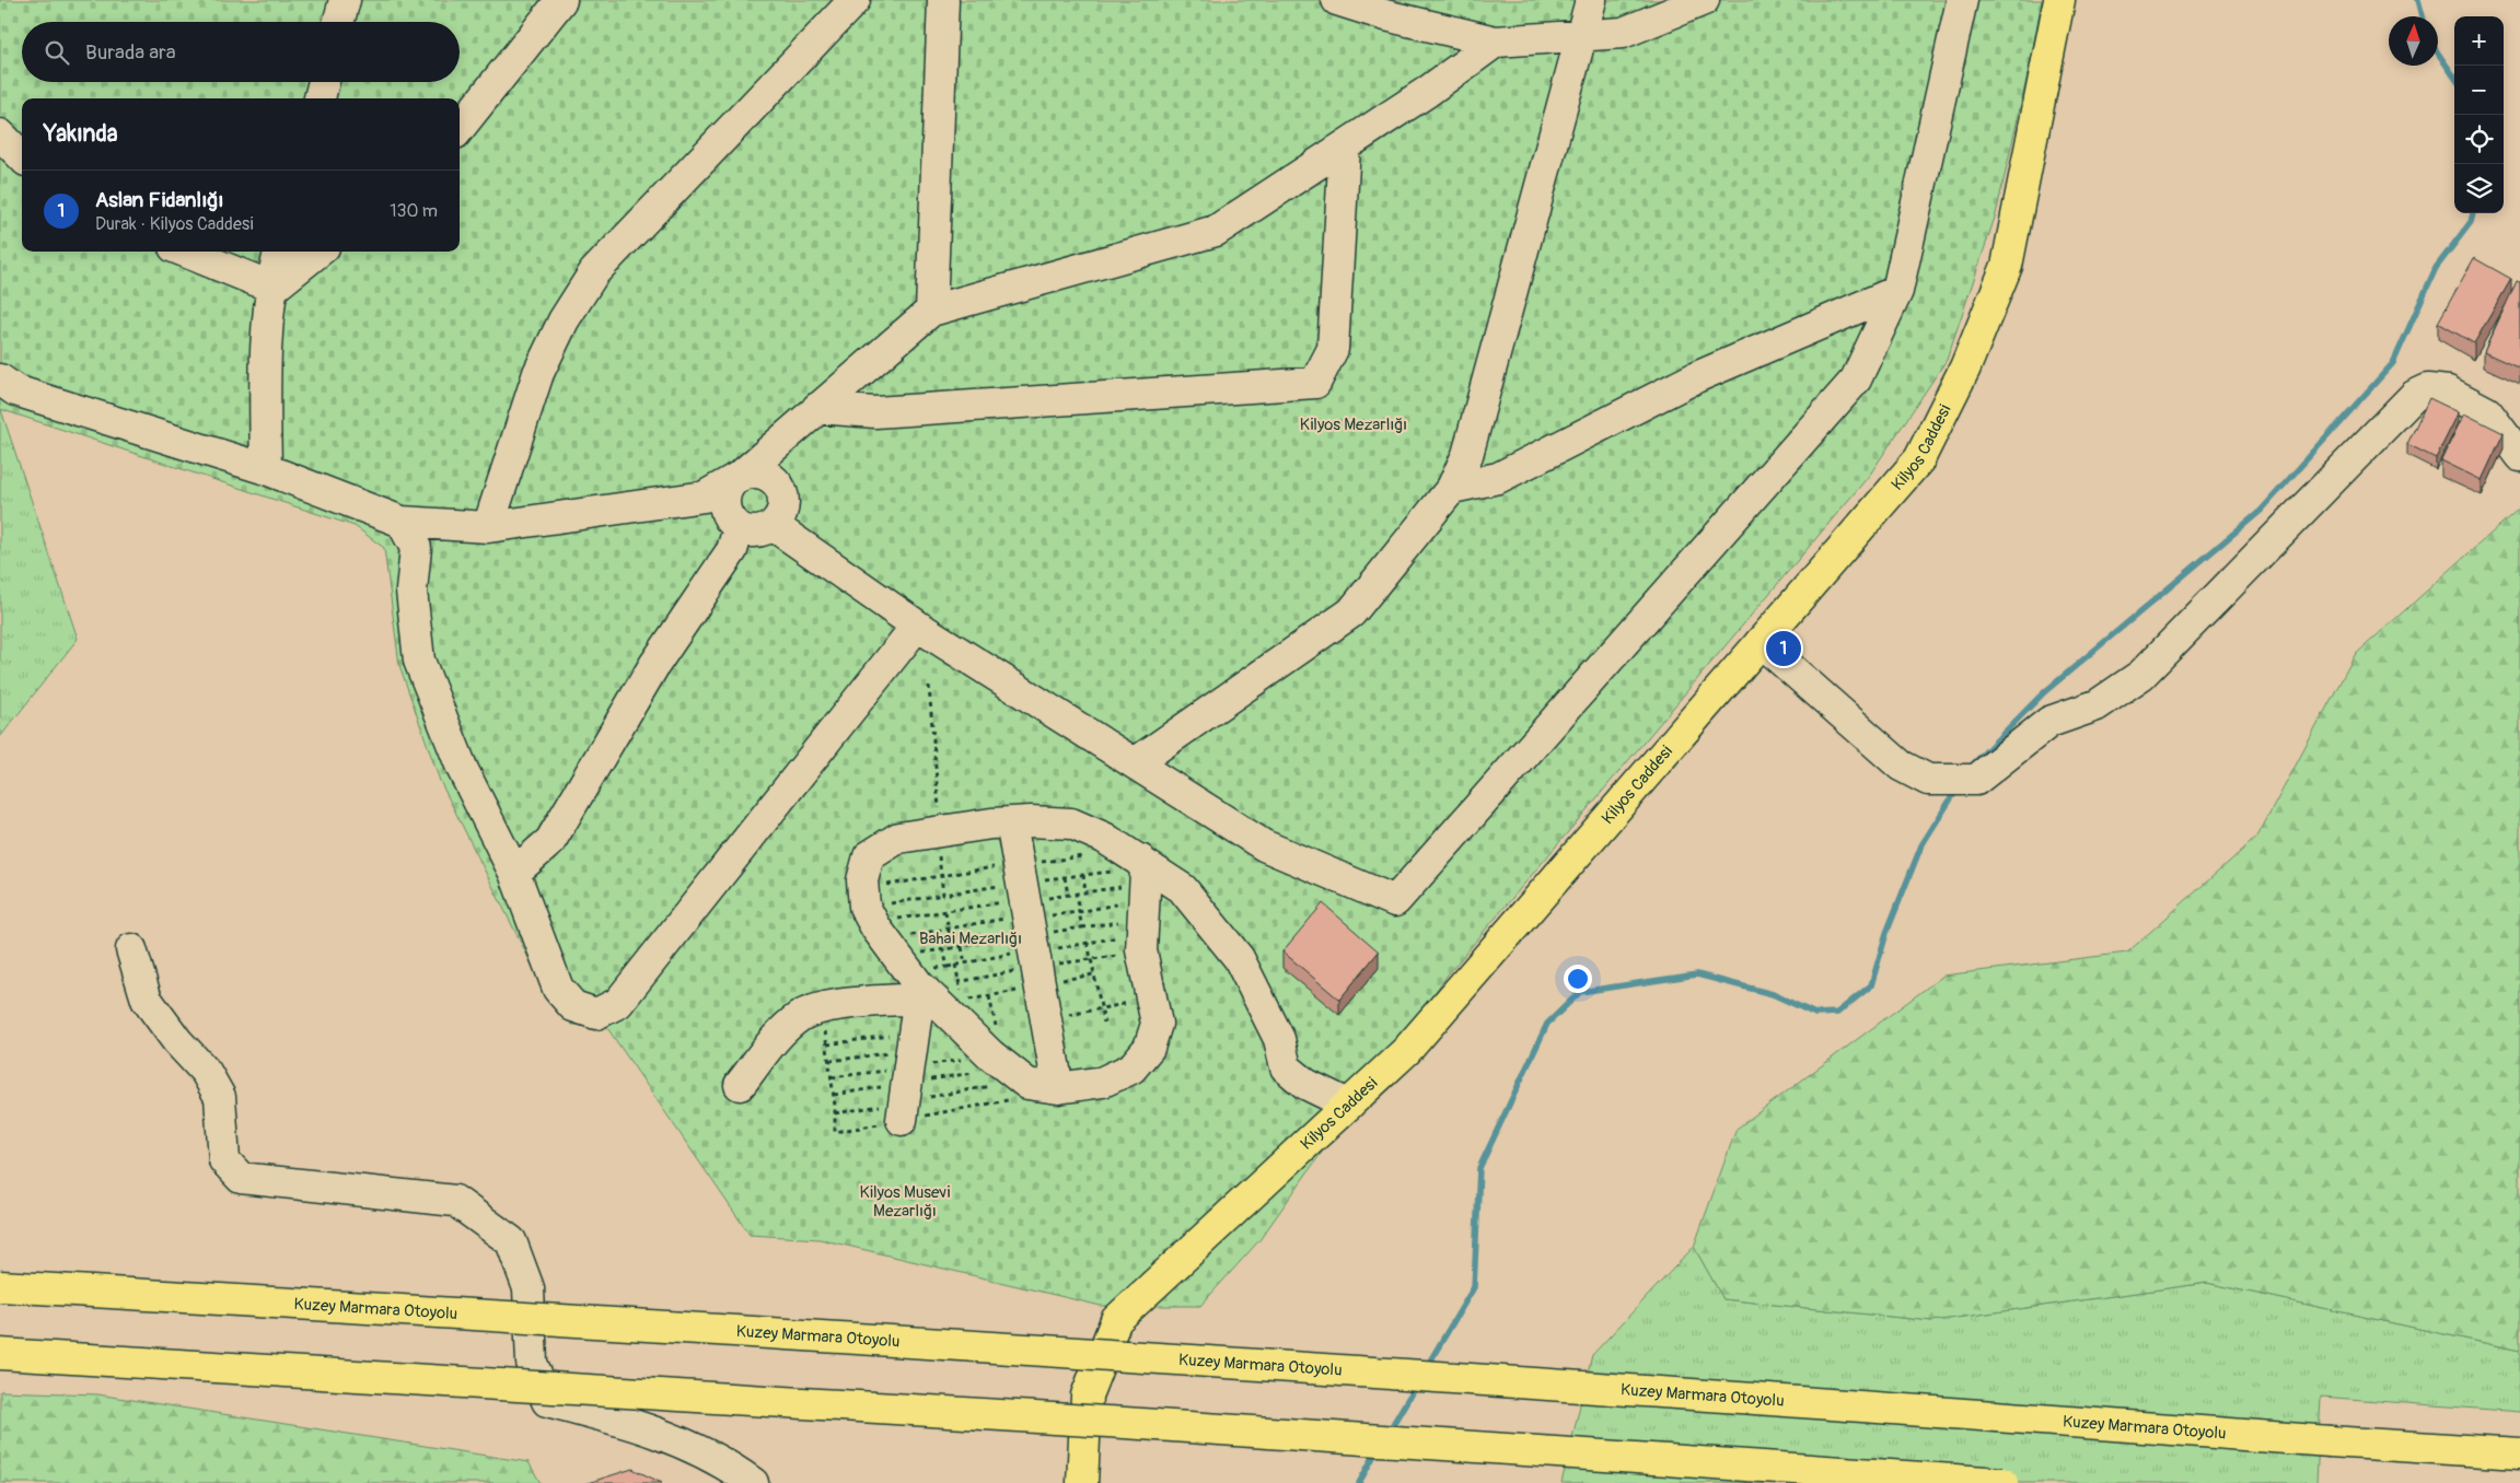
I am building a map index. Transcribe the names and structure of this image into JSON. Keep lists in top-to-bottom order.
{
  "streets": {
    "main road": ["Kilyos Caddesi", "Kuzey Marmara Otoyolu"]
  },
  "parks": ["Kilyos Mezarlığı", "Bahai Mezarlığı", "Kilyos Musevi Mezarlığı"],
  "north": "top",
  "page": {
    "map_buttons": ["+", "−"],
    "search": "Burada ara",
    "heading": "Yakında",
    "list": [
      {
        "mark": "1",
        "name": "Aslan Fidanlığı",
        "note": "Durak · Kilyos Caddesi",
        "value": "130 m"
      }
    ],
    "pins": "1"
  }
}
